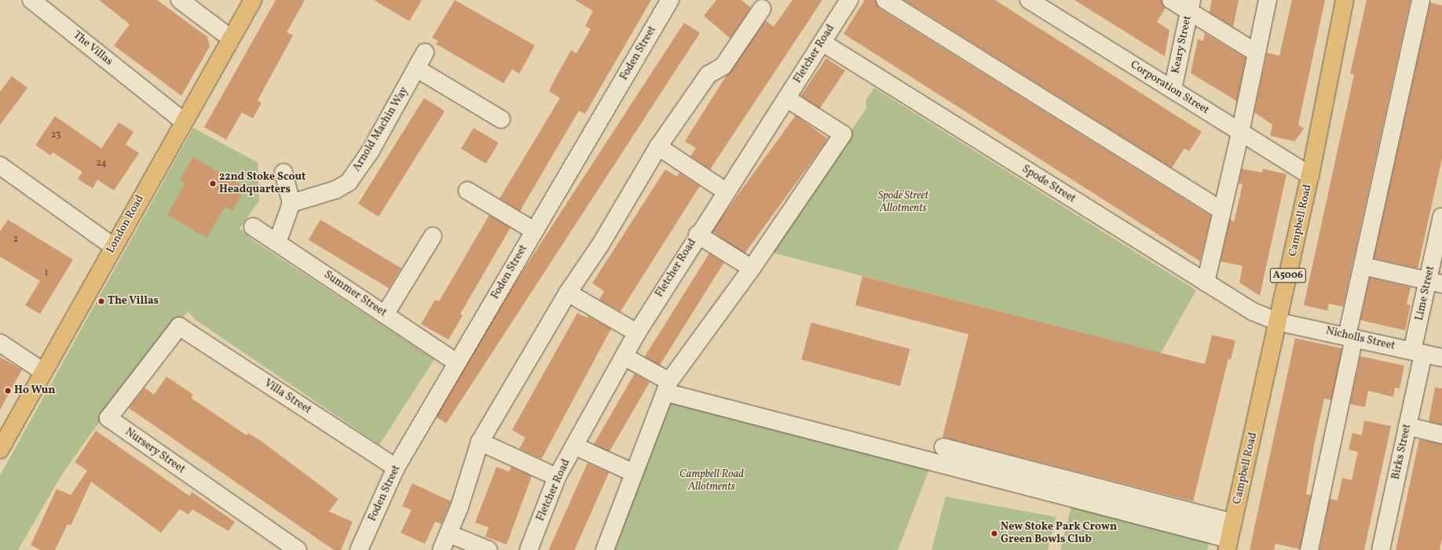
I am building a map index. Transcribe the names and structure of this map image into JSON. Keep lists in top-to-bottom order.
{
  "streets": {
    "main road": ["Campbell Road", "London Road", "A5006"],
    "street": [
      "Keary Street",
      "The Villas",
      "Foden Street",
      "Fletcher Road",
      "Corporation Street",
      "Arnold Machin Way",
      "Spode Street",
      "Lime Street",
      "Summer Street",
      "Nicholls Street",
      "Villa Street",
      "Nursery Street",
      "Birks Street"
    ]
  },
  "crossings": [
    ["Keary Street", "Corporation Street"],
    ["The Villas", "London Road"],
    ["Foden Street", "Summer Street"],
    ["Foden Street", "Villa Street"],
    ["Fletcher Road", "Spode Street"],
    ["Corporation Street", "Campbell Road"],
    ["Spode Street", "Campbell Road"],
    ["Spode Street", "Nicholls Street"],
    ["Campbell Road", "Nicholls Street"],
    ["Lime Street", "Nicholls Street"],
    ["Lime Street", "Birks Street"],
    ["Nicholls Street", "Birks Street"],
    ["Villa Street", "Nursery Street"]
  ],
  "parks": ["Spode Street Allotments", "Campbell Road Allotments"],
  "places": [
    "22nd Stoke Scout Headquarters",
    "The Villas",
    "Ho Wun",
    "New Stoke Park Crown Green Bowls Club"
  ],
  "house_numbers": [
    "23",
    "24",
    "2",
    "1"
  ]
}
